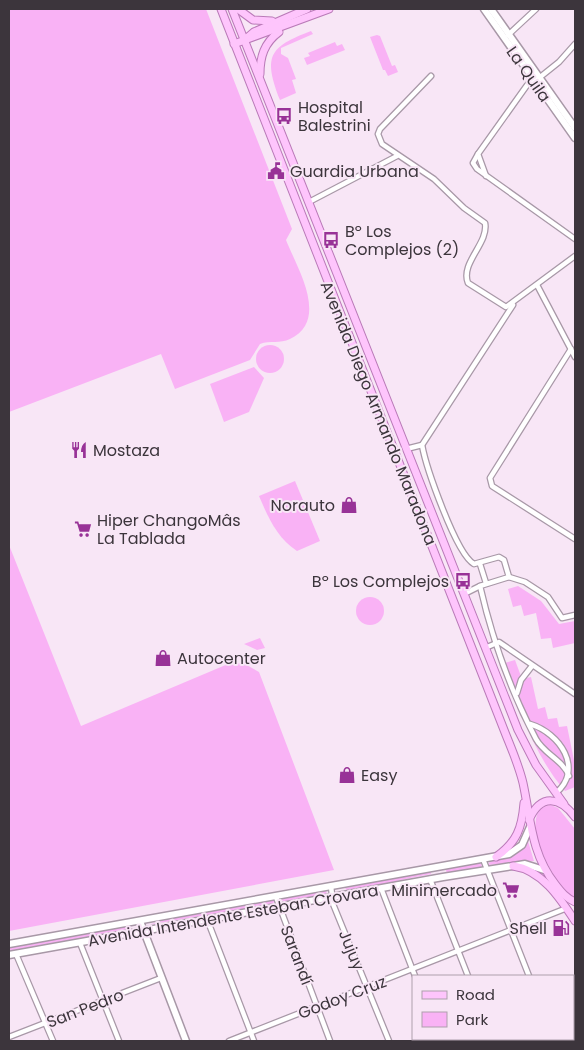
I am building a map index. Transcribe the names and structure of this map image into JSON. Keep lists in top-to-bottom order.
{
  "streets": {
    "main road": ["La Quila", "Avenida Diego Armando Maradona", "Avenida Intendente Esteban Crovara"],
    "street": [
      "Jujuy",
      "Sarandí",
      "Godoy Cruz",
      "San Pedro"
    ]
  },
  "crossings": [
    ["Avenida Diego Armando Maradona", "Avenida Intendente Esteban Crovara"],
    ["Avenida Intendente Esteban Crovara", "Jujuy"],
    ["Avenida Intendente Esteban Crovara", "Sarandí"],
    ["Jujuy", "Godoy Cruz"],
    ["Sarandí", "Godoy Cruz"]
  ],
  "places": {
    "bus stop": ["Hospital Balestrini", "Bº Los Complejos (2)", "Bº Los Complejos"],
    "public building": ["Guardia Urbana"],
    "restaurant": ["Mostaza"],
    "shop": ["Norauto", "Autocenter", "Easy"],
    "supermarket": ["Hiper ChangoMâs La Tablada", "Minimercado"],
    "fuel station": ["Shell"]
  },
  "legend": ["Road", "Park"]
}
